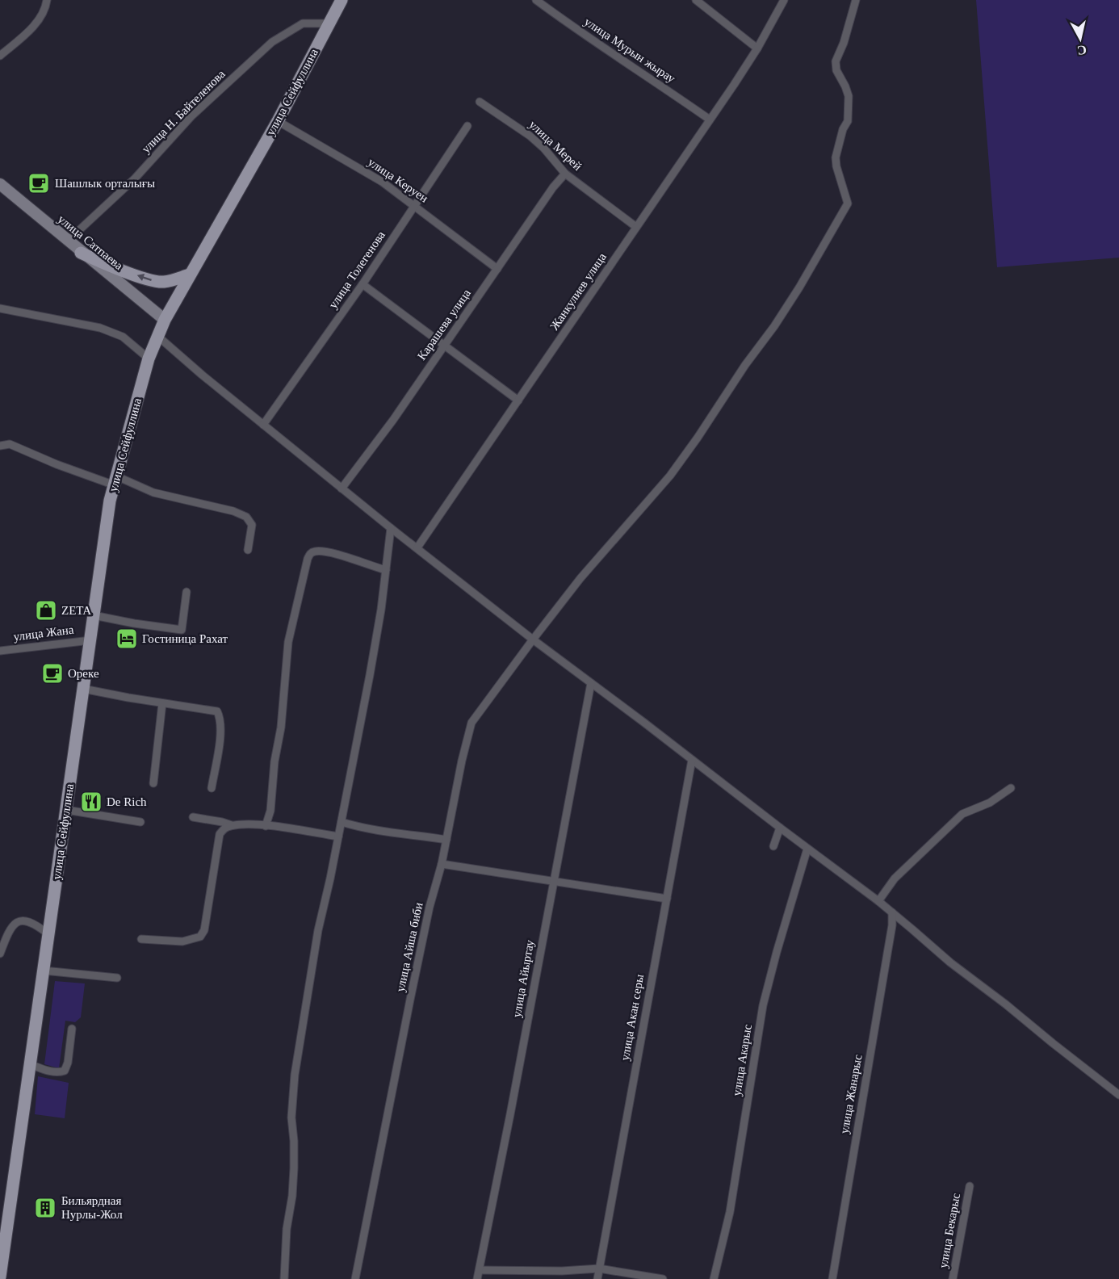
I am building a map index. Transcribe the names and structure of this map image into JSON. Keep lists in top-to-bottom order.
{
  "streets": {
    "main road": ["улица Сейфуллина"],
    "street": [
      "улица Мурын жырау",
      "улица Н. Байтеленова",
      "улица Мерей",
      "улица Керуен",
      "улица Сатпаева",
      "улица Толегенова",
      "Жанкулиев улица",
      "Карашева улица",
      "улица Жана",
      "улица Айша биби",
      "улица Айыртау",
      "улица Акан серы",
      "улица Акарыс",
      "улица Жанарыс",
      "улица Бекарыс"
    ]
  },
  "crossings": [
    ["улица Мурын жырау", "Жанкулиев улица"],
    ["улица Сейфуллина", "улица Н. Байтеленова"],
    ["улица Сейфуллина", "улица Керуен"],
    ["улица Сейфуллина", "улица Сатпаева"],
    ["улица Сейфуллина", "улица Жана"],
    ["улица Н. Байтеленова", "улица Сатпаева"],
    ["улица Мерей", "Жанкулиев улица"],
    ["улица Мерей", "Карашева улица"],
    ["улица Керуен", "улица Толегенова"],
    ["улица Керуен", "Карашева улица"]
  ],
  "places": {
    "cafe": ["Шашлык орталығы", "Ореке"],
    "shop": ["ZETA"],
    "hotel": ["Гостиница Рахат"],
    "restaurant": ["De Rich"],
    "building": ["Бильярдная Нурлы-Жол"]
  },
  "north": "bottom"
}
